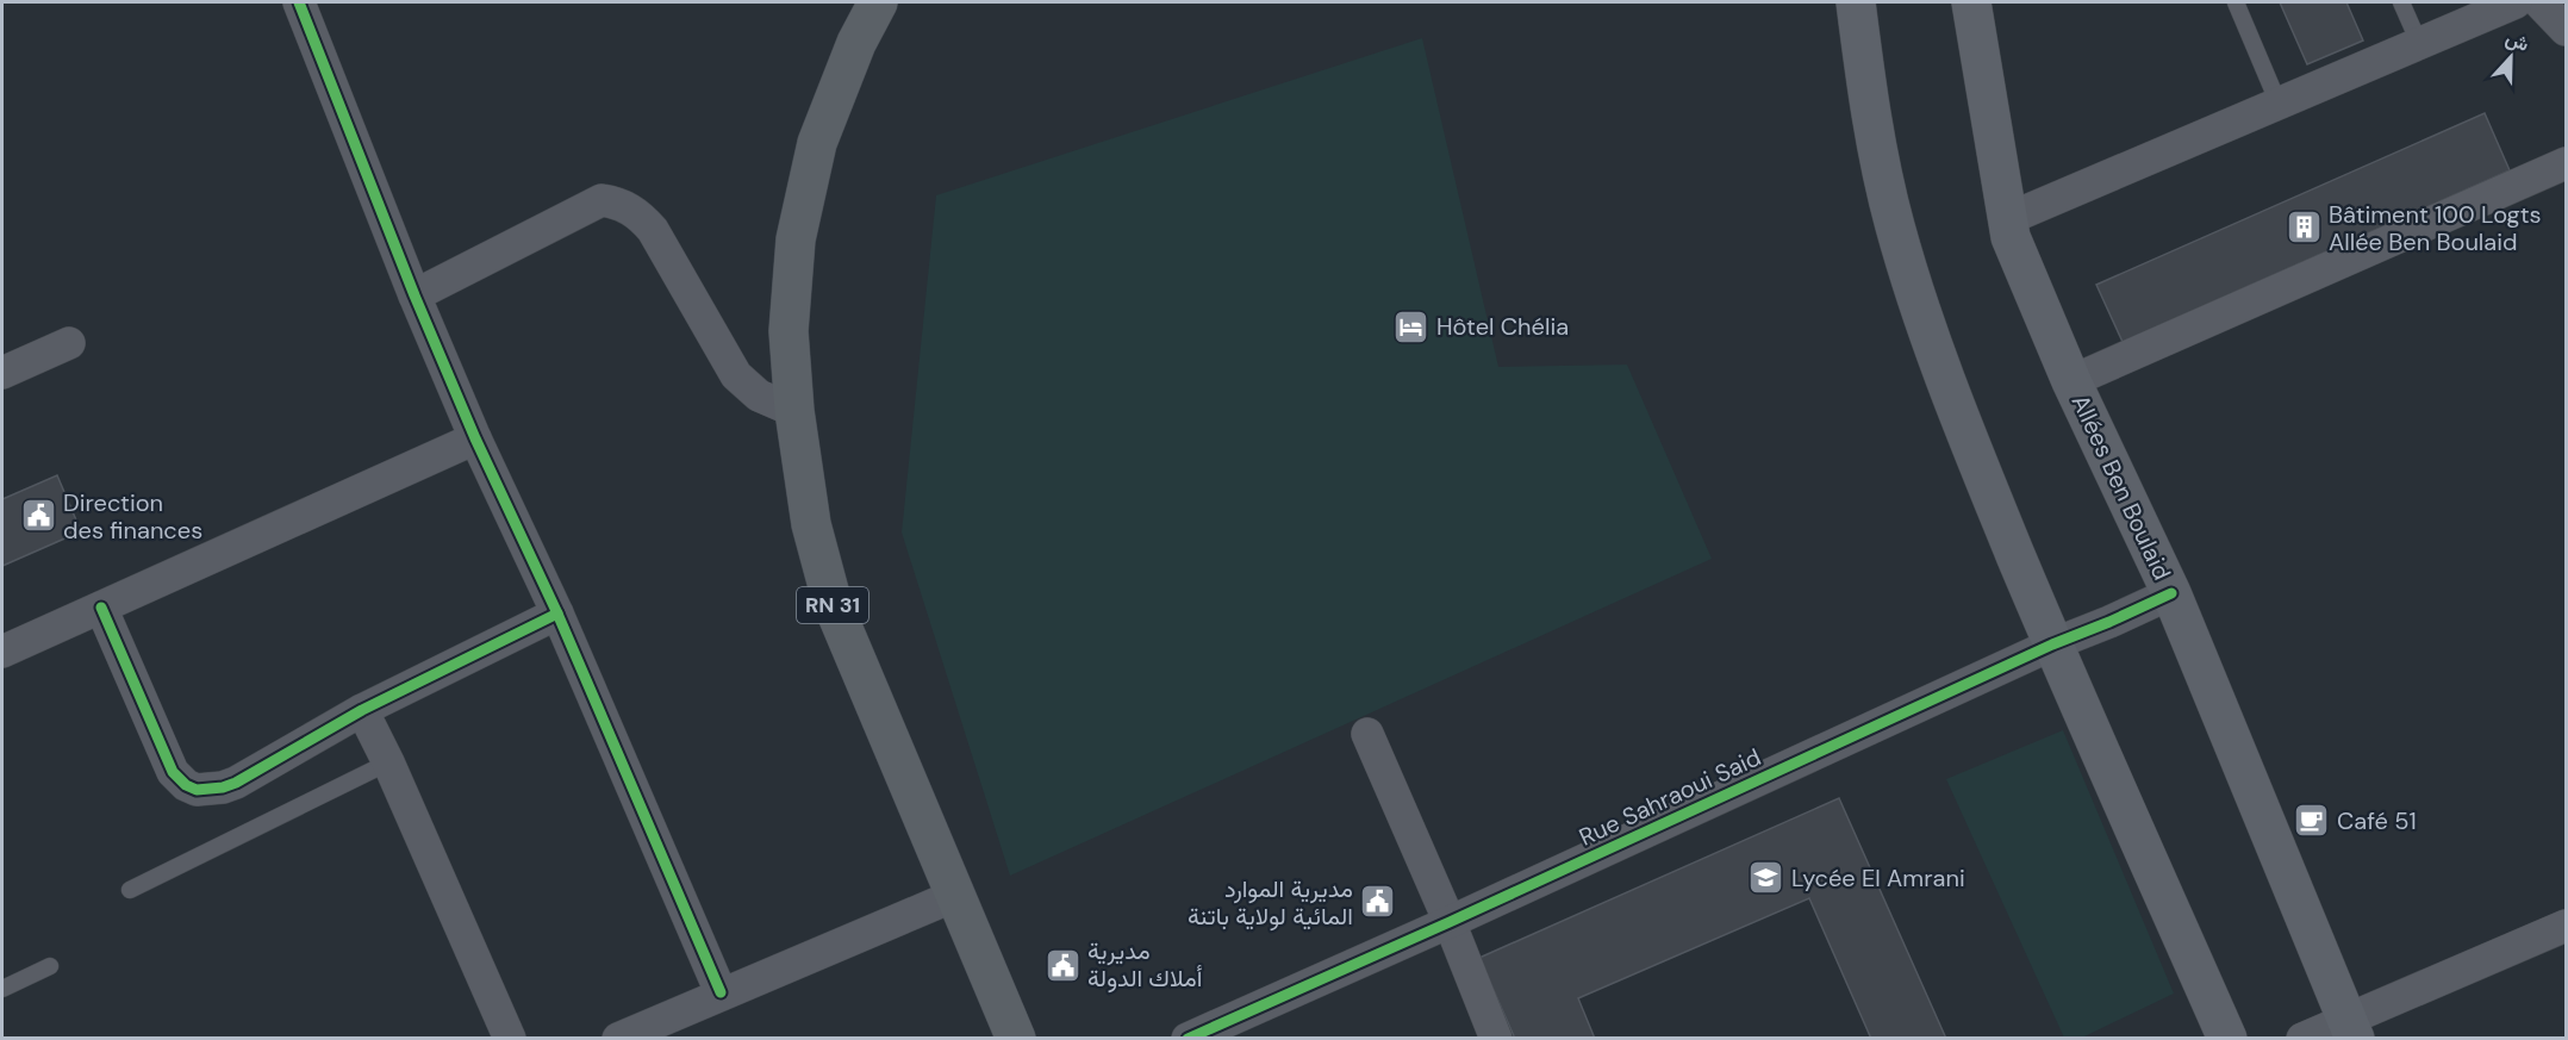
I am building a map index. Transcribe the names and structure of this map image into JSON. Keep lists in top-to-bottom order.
{
  "streets": {
    "main road": ["Allées Ben Boulaid", "RN 31"],
    "street": ["Rue Sahraoui Said"]
  },
  "crossings": [
    ["Allées Ben Boulaid", "Rue Sahraoui Said"]
  ],
  "places": {
    "building": ["Bâtiment 100 Logts Allée Ben Boulaid"],
    "hotel": ["Hôtel Chélia"],
    "public building": ["Direction des finances", "مديرية الموارد المائية لولاية باتنة", "مديرية أملاك الدولة"],
    "cafe": ["Café 51"],
    "school or university": ["Lycée El Amrani"]
  },
  "north": "top"
}
